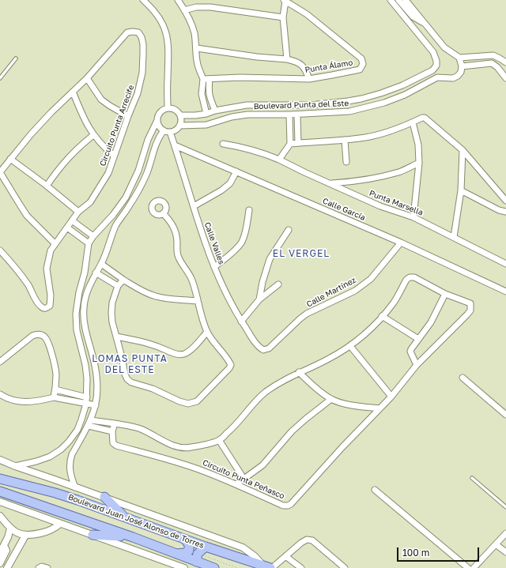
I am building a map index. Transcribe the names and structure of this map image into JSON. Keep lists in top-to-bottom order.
{
  "streets": {
    "main road": ["Boulevard Juan José Alonso de Torres"],
    "street": [
      "Punta Álamo",
      "Boulevard Punta del Este",
      "Circuito Punta Arrecife",
      "Punta Marsella",
      "Calle García",
      "Calle Valles",
      "Calle Martínez",
      "Circuito Punta Peñasco"
    ]
  },
  "crossings": [
    ["Boulevard Punta del Este", "Calle Valles"],
    ["Calle García", "Calle Valles"],
    ["Calle García", "Calle Martínez"],
    ["Calle Valles", "Calle Martínez"]
  ],
  "districts": ["EL VERGEL", "LOMAS PUNTA DEL ESTE"],
  "scale_bar": "100 m"
}
